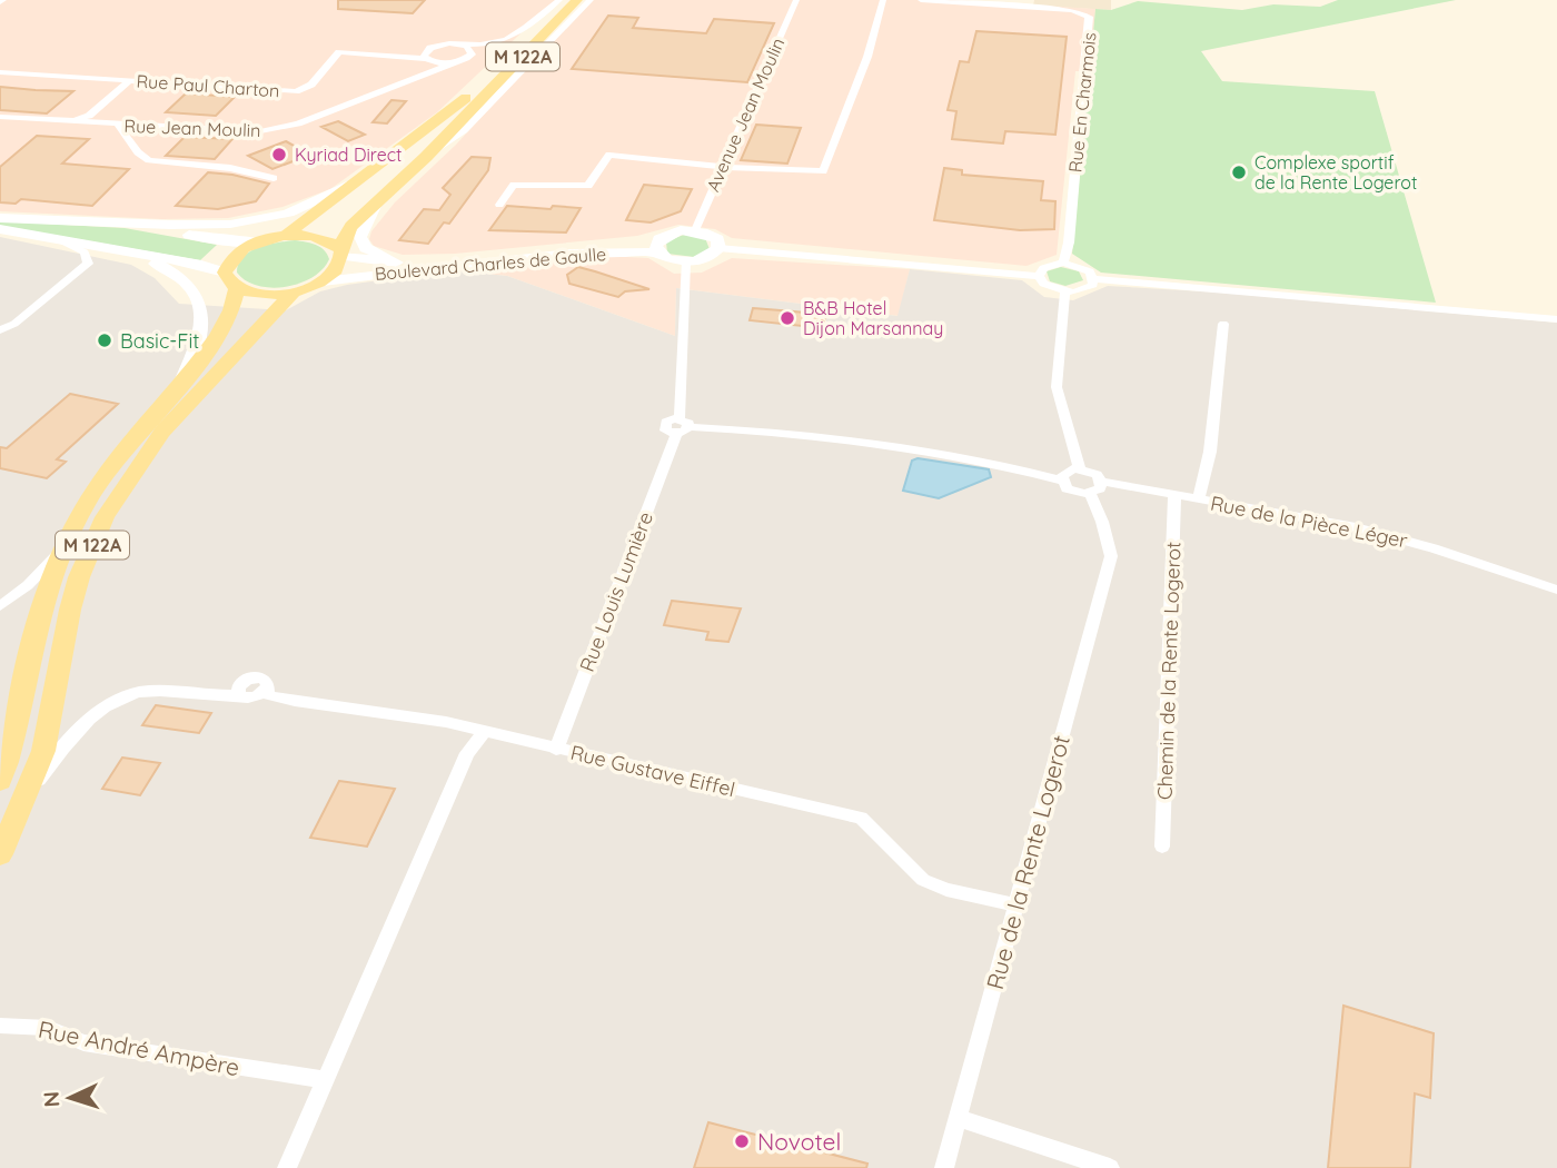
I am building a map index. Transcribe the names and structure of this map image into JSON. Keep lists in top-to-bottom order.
{
  "streets": {
    "main road": ["M 122A", "Boulevard Charles de Gaulle"],
    "street": [
      "Rue Paul Charton",
      "Rue En Charmois",
      "Avenue Jean Moulin",
      "Rue Jean Moulin",
      "Rue de la Pièce Léger",
      "Rue Louis Lumière",
      "Chemin de la Rente Logerot",
      "Rue Gustave Eiffel",
      "Rue de la Rente Logerot",
      "Rue André Ampère"
    ]
  },
  "crossings": [
    ["M 122A", "Boulevard Charles de Gaulle"],
    ["M 122A", "Rue Gustave Eiffel"],
    ["Rue de la Pièce Léger", "Chemin de la Rente Logerot"],
    ["Rue Louis Lumière", "Rue Gustave Eiffel"],
    ["Rue Gustave Eiffel", "Rue de la Rente Logerot"]
  ],
  "places": [
    "Kyriad Direct",
    "Complexe sportif de la Rente Logerot",
    "B&B Hotel Dijon Marsannay",
    "Basic-Fit",
    "Novotel"
  ],
  "north": "left"
}
